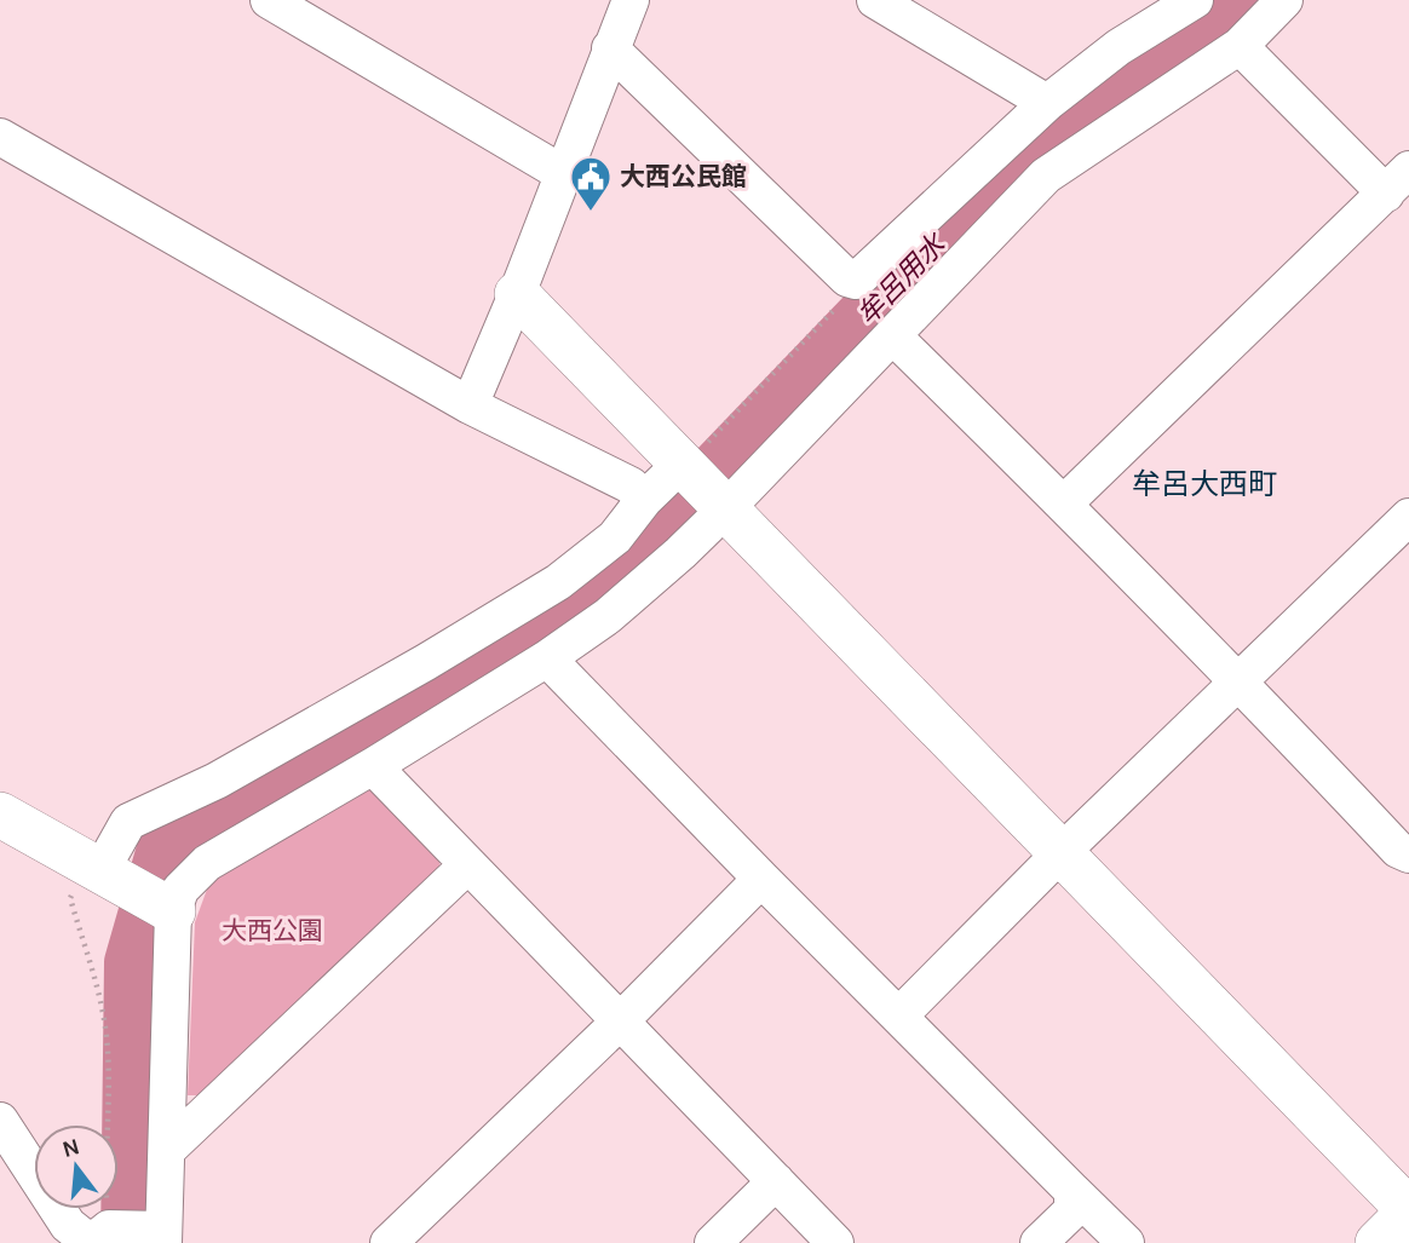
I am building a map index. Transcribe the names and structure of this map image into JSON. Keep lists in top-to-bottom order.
{
  "districts": ["牟呂大西町"],
  "water": ["牟呂用水"],
  "parks": ["大西公園"],
  "places": {
    "public building": ["大西公民館"]
  },
  "north": "top"
}
